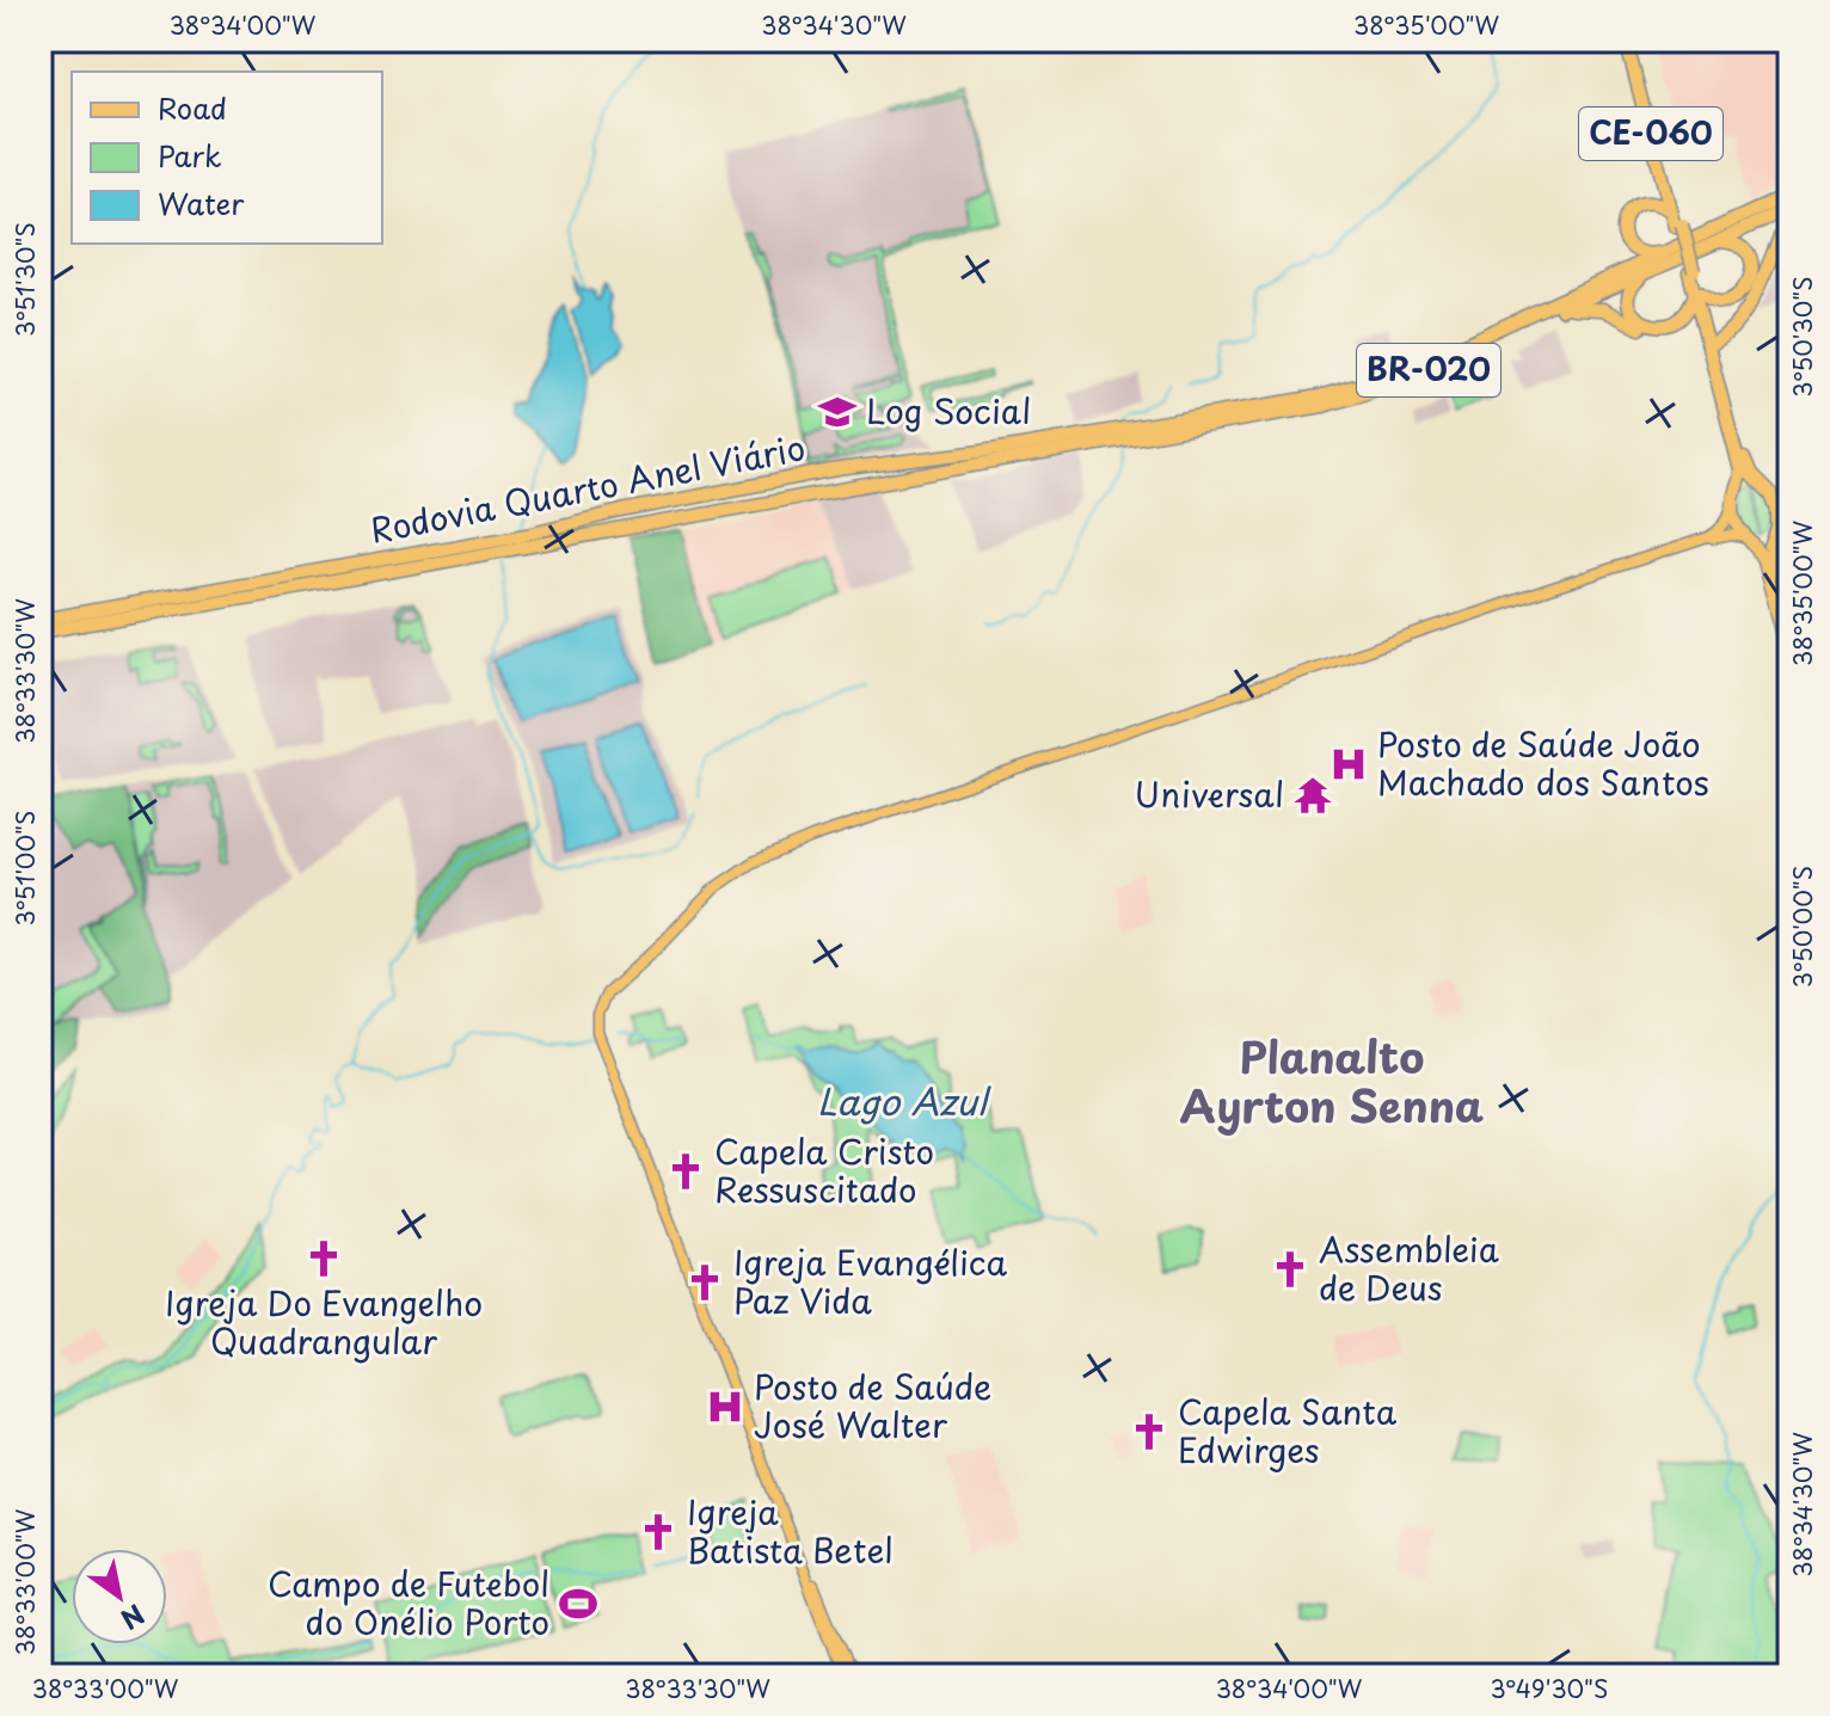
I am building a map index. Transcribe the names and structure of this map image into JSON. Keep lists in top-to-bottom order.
{
  "streets": {
    "highway": ["CE-060", "BR-020", "Rodovia Quarto Anel Viário"]
  },
  "districts": ["Planalto Ayrton Senna"],
  "water": ["Lago Azul"],
  "places": {
    "school or university": ["Log Social"],
    "hospital": ["Posto de Saúde João Machado dos Santos", "Posto de Saúde José Walter"],
    "temple": ["Universal"],
    "church": [
      "Capela Cristo Ressuscitado",
      "Igreja Do Evangelho Quadrangular",
      "Assembleia de Deus",
      "Igreja Evangélica Paz Vida",
      "Capela Santa Edwirges",
      "Igreja Batista Betel"
    ],
    "sports": ["Campo de Futebol do Onélio Porto"]
  },
  "legend": ["Road", "Park", "Water"],
  "north": "bottom right",
  "coordinates": [
    "38°34'00\"W",
    "38°34'30\"W",
    "38°35'00\"W",
    "3°51'30\"S",
    "3°50'30\"S",
    "38°33'30\"W",
    "3°51'00\"S",
    "3°50'00\"S",
    "38°33'00\"W",
    "3°49'30\"S"
  ]
}
